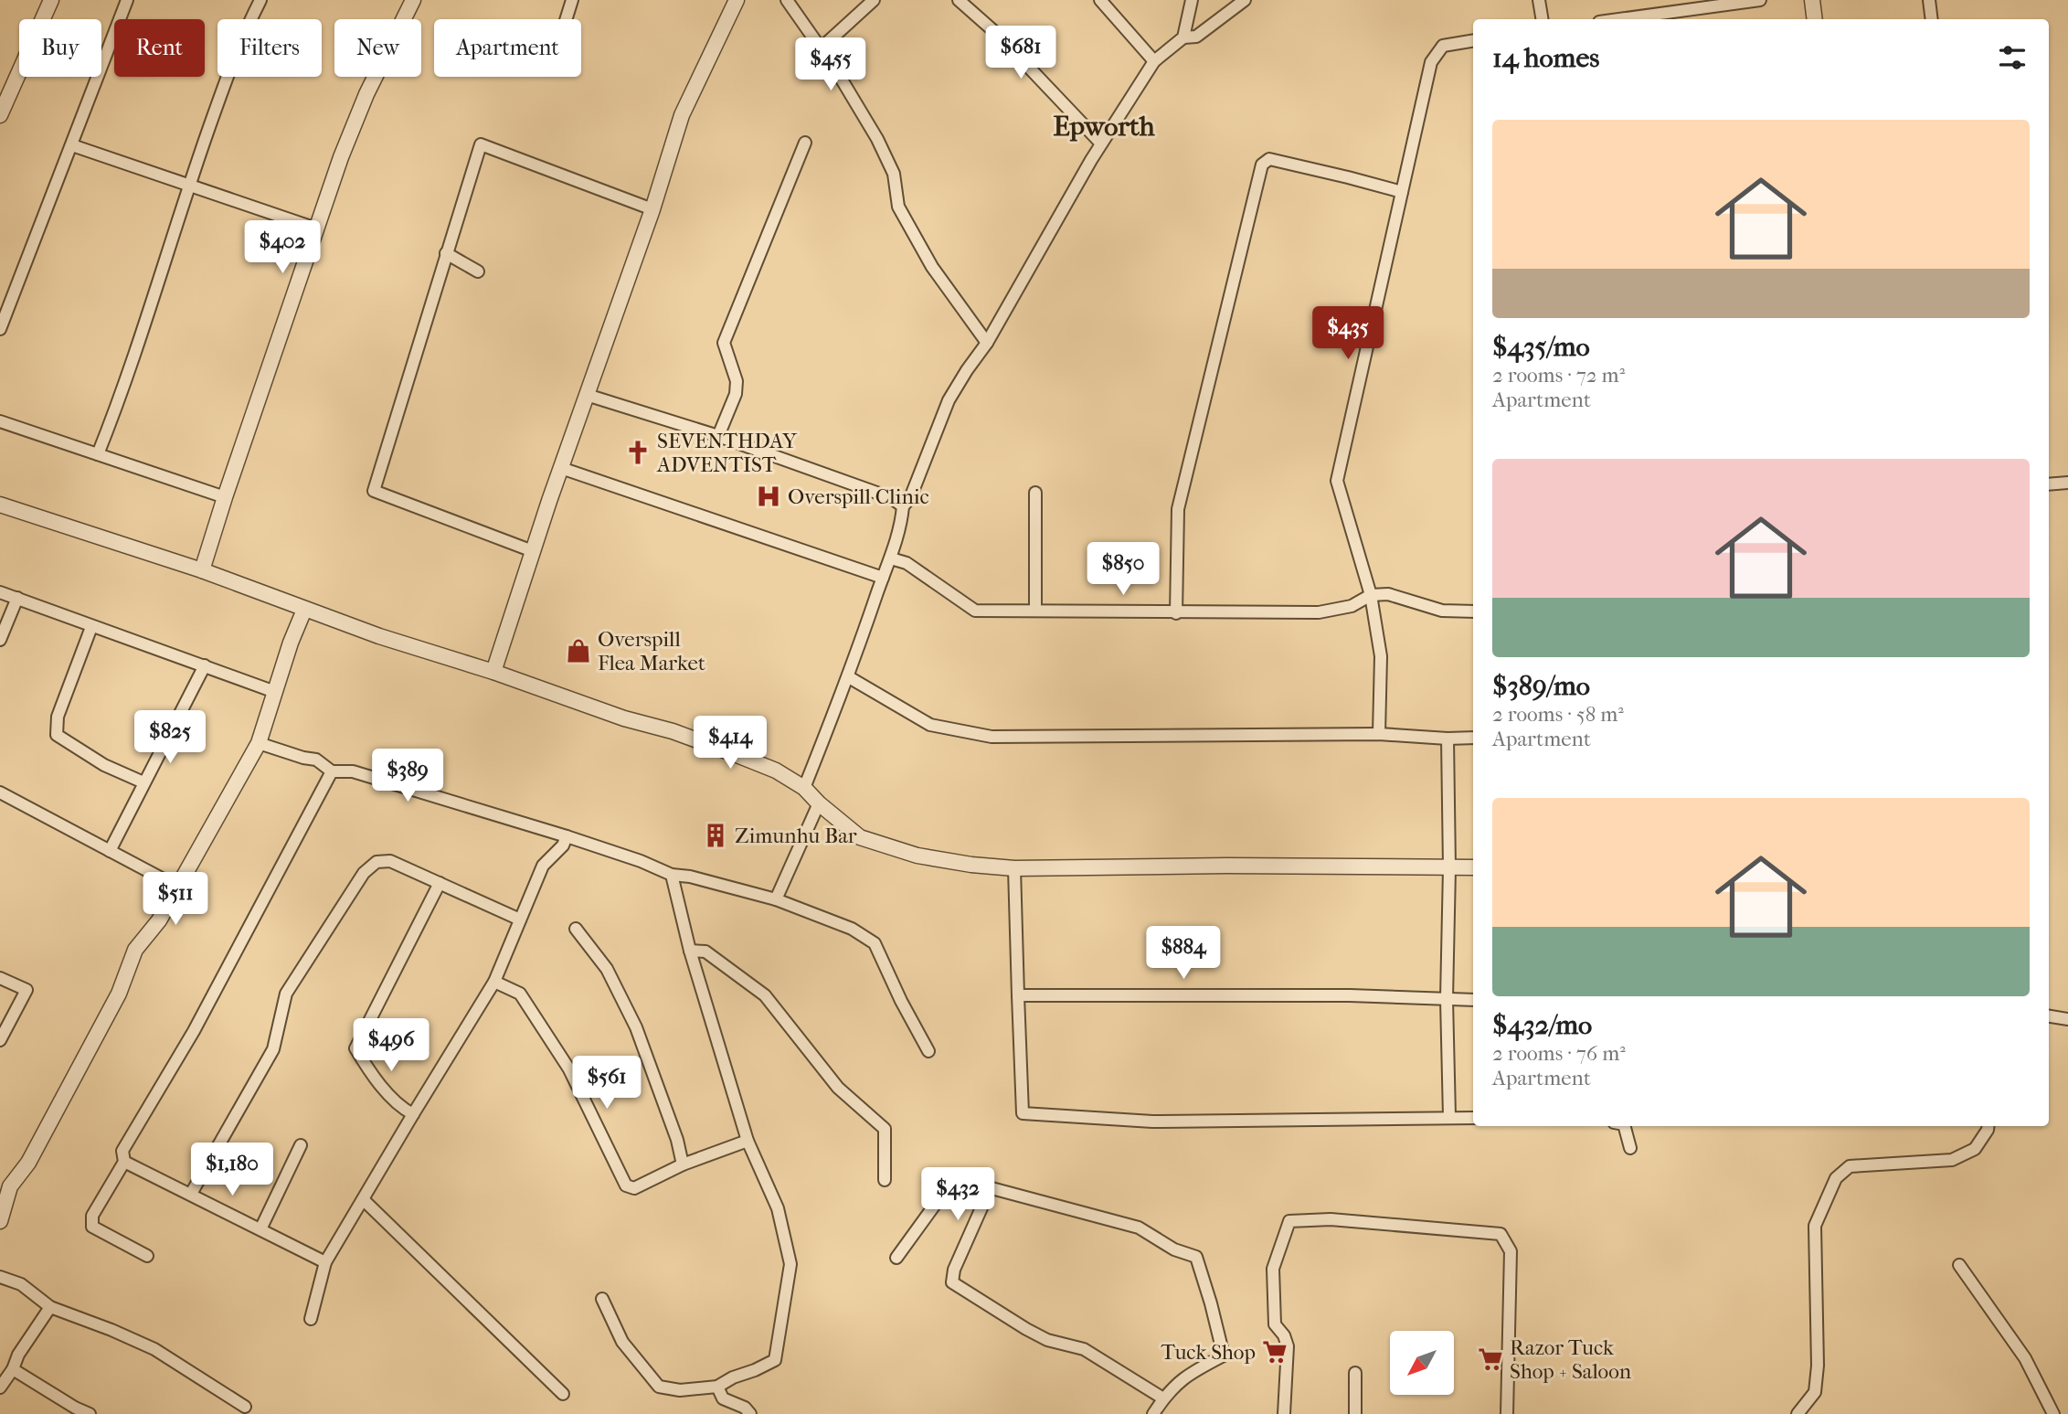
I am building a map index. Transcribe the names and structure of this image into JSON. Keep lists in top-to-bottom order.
{
  "districts": ["Epworth"],
  "places": {
    "church": ["SEVENTHDAY ADVENTIST"],
    "hospital": ["Overspill Clinic"],
    "shop": ["Overspill Flea Market"],
    "building": ["Zimunhu Bar"],
    "supermarket": ["Tuck Shop", "Razor Tuck Shop + Saloon"]
  },
  "north": "bottom left",
  "page": {
    "chip": [
      "Buy",
      "Rent",
      "Filters",
      "New",
      "Apartment"
    ],
    "heading": "14 homes",
    "price": [
      "$681",
      "$455",
      "$402",
      "$435",
      "$850",
      "$825",
      "$414",
      "$389",
      "$511",
      "$884",
      "$496",
      "$561",
      "$1,180",
      "$432"
    ],
    "list": [
      {
        "name": "$435/mo",
        "note": "2 rooms · 72 m² · Apartment"
      },
      {
        "name": "$389/mo",
        "note": "2 rooms · 58 m² · Apartment"
      },
      {
        "name": "$432/mo",
        "note": "2 rooms · 76 m² · Apartment"
      }
    ]
  }
}
